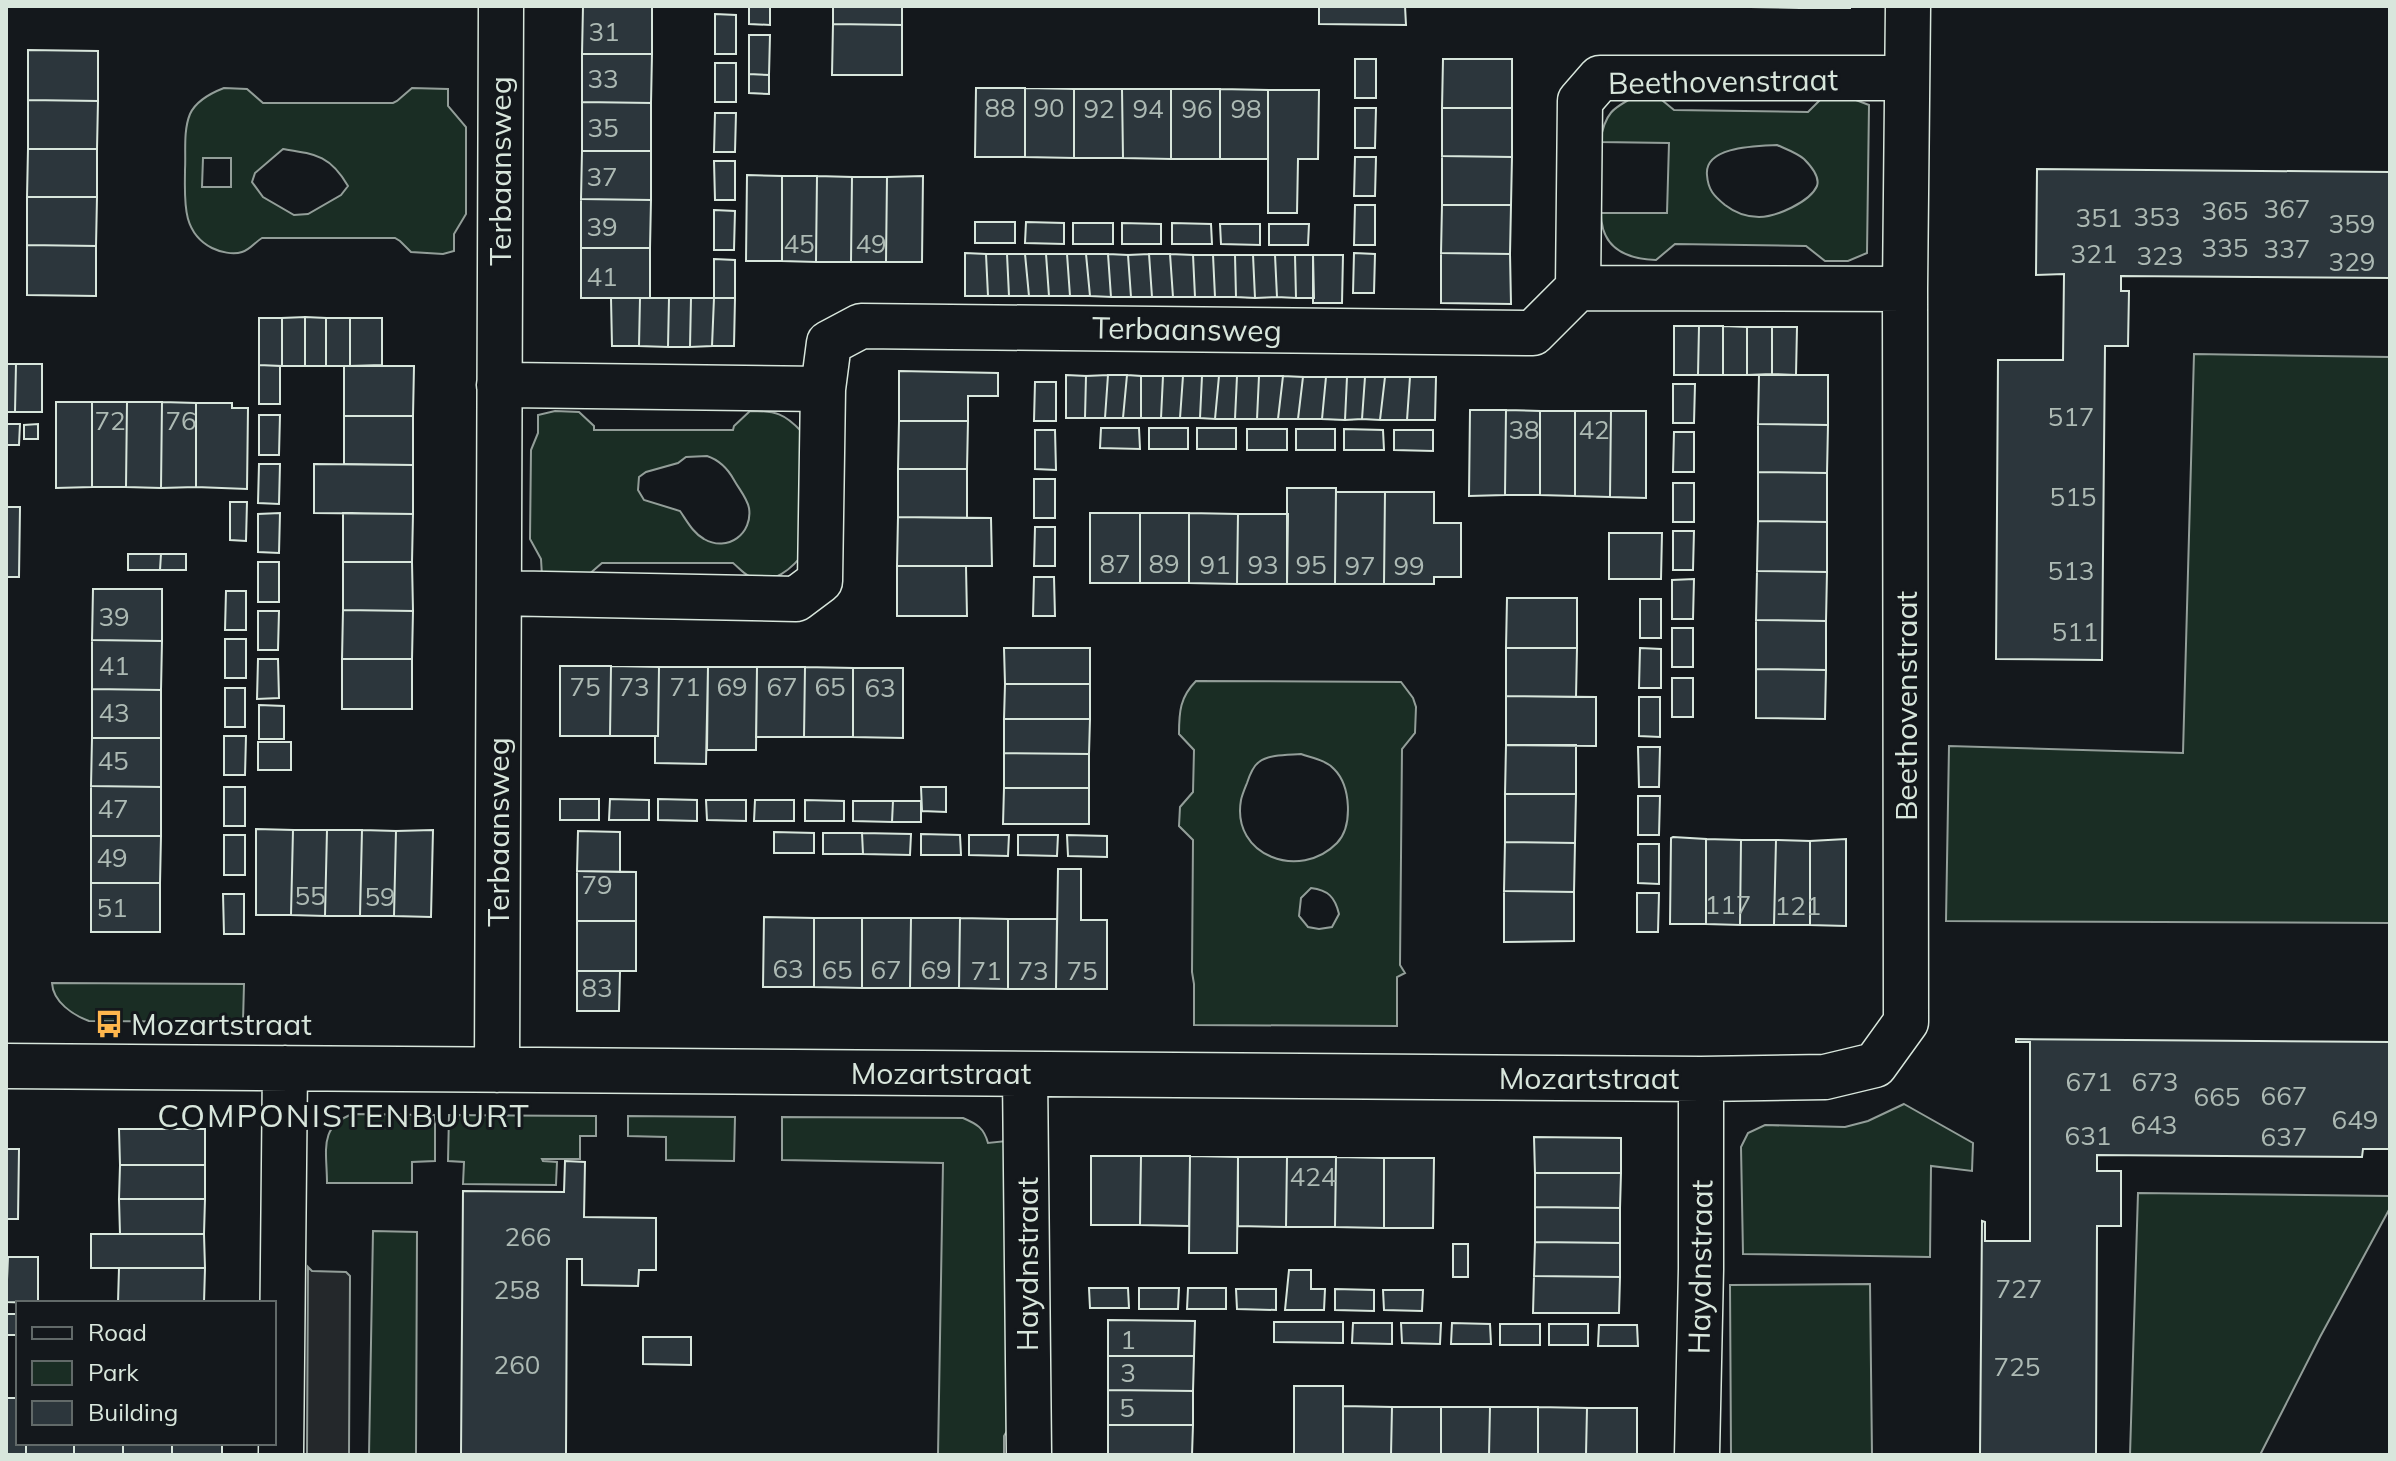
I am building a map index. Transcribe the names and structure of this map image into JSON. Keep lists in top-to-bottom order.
{
  "streets": {
    "street": [
      "Beethovenstraat",
      "Terbaansweg",
      "Mozartstraat",
      "Haydnstraat"
    ]
  },
  "crossings": [
    ["Beethovenstraat", "Terbaansweg"],
    ["Beethovenstraat", "Mozartstraat"],
    ["Terbaansweg", "Mozartstraat"],
    ["Mozartstraat", "Haydnstraat"]
  ],
  "districts": ["COMPONISTENBUURT"],
  "places": {
    "bus stop": ["Mozartstraat"]
  },
  "house_numbers": [
    "31",
    "33",
    "88",
    "90",
    "92",
    "94",
    "96",
    "98",
    "35",
    "37",
    "367",
    "365",
    "353",
    "351",
    "359",
    "39",
    "45",
    "49",
    "335",
    "337",
    "321",
    "323",
    "329",
    "41",
    "517",
    "72",
    "76",
    "38",
    "42",
    "515",
    "87",
    "89",
    "91",
    "93",
    "95",
    "97",
    "99",
    "513",
    "39",
    "511",
    "41",
    "75",
    "73",
    "71",
    "69",
    "67",
    "65",
    "63",
    "43",
    "45",
    "47",
    "49",
    "79",
    "55",
    "59",
    "117",
    "121",
    "51",
    "63",
    "65",
    "67",
    "69",
    "71",
    "73",
    "75",
    "83",
    "671",
    "673",
    "667",
    "665",
    "649",
    "643",
    "631",
    "637",
    "424",
    "266",
    "727",
    "258",
    "1",
    "260",
    "725",
    "3",
    "5"
  ],
  "legend": ["Road", "Park", "Building"]
}
